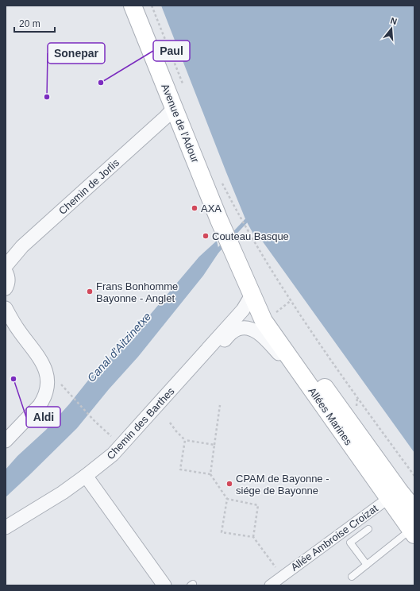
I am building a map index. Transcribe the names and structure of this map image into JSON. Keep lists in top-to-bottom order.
{
  "streets": {
    "main road": ["Avenue de l'Adour", "Allées Marines"],
    "street": ["Chemin de Jorlis", "Chemin des Barthes", "Allée Ambroise Croizat"]
  },
  "crossings": [
    ["Avenue de l'Adour", "Chemin de Jorlis"],
    ["Avenue de l'Adour", "Allées Marines"],
    ["Allées Marines", "Chemin des Barthes"],
    ["Allées Marines", "Allée Ambroise Croizat"]
  ],
  "water": ["Canal d'Aitzinetxe"],
  "places": [
    "Paul",
    "Sonepar",
    "AXA",
    "Couteau Basque",
    "Frans Bonhomme Bayonne - Anglet",
    "Aldi",
    "CPAM de Bayonne - siége de Bayonne"
  ],
  "scale_bar": "20 m",
  "north": "top"
}
